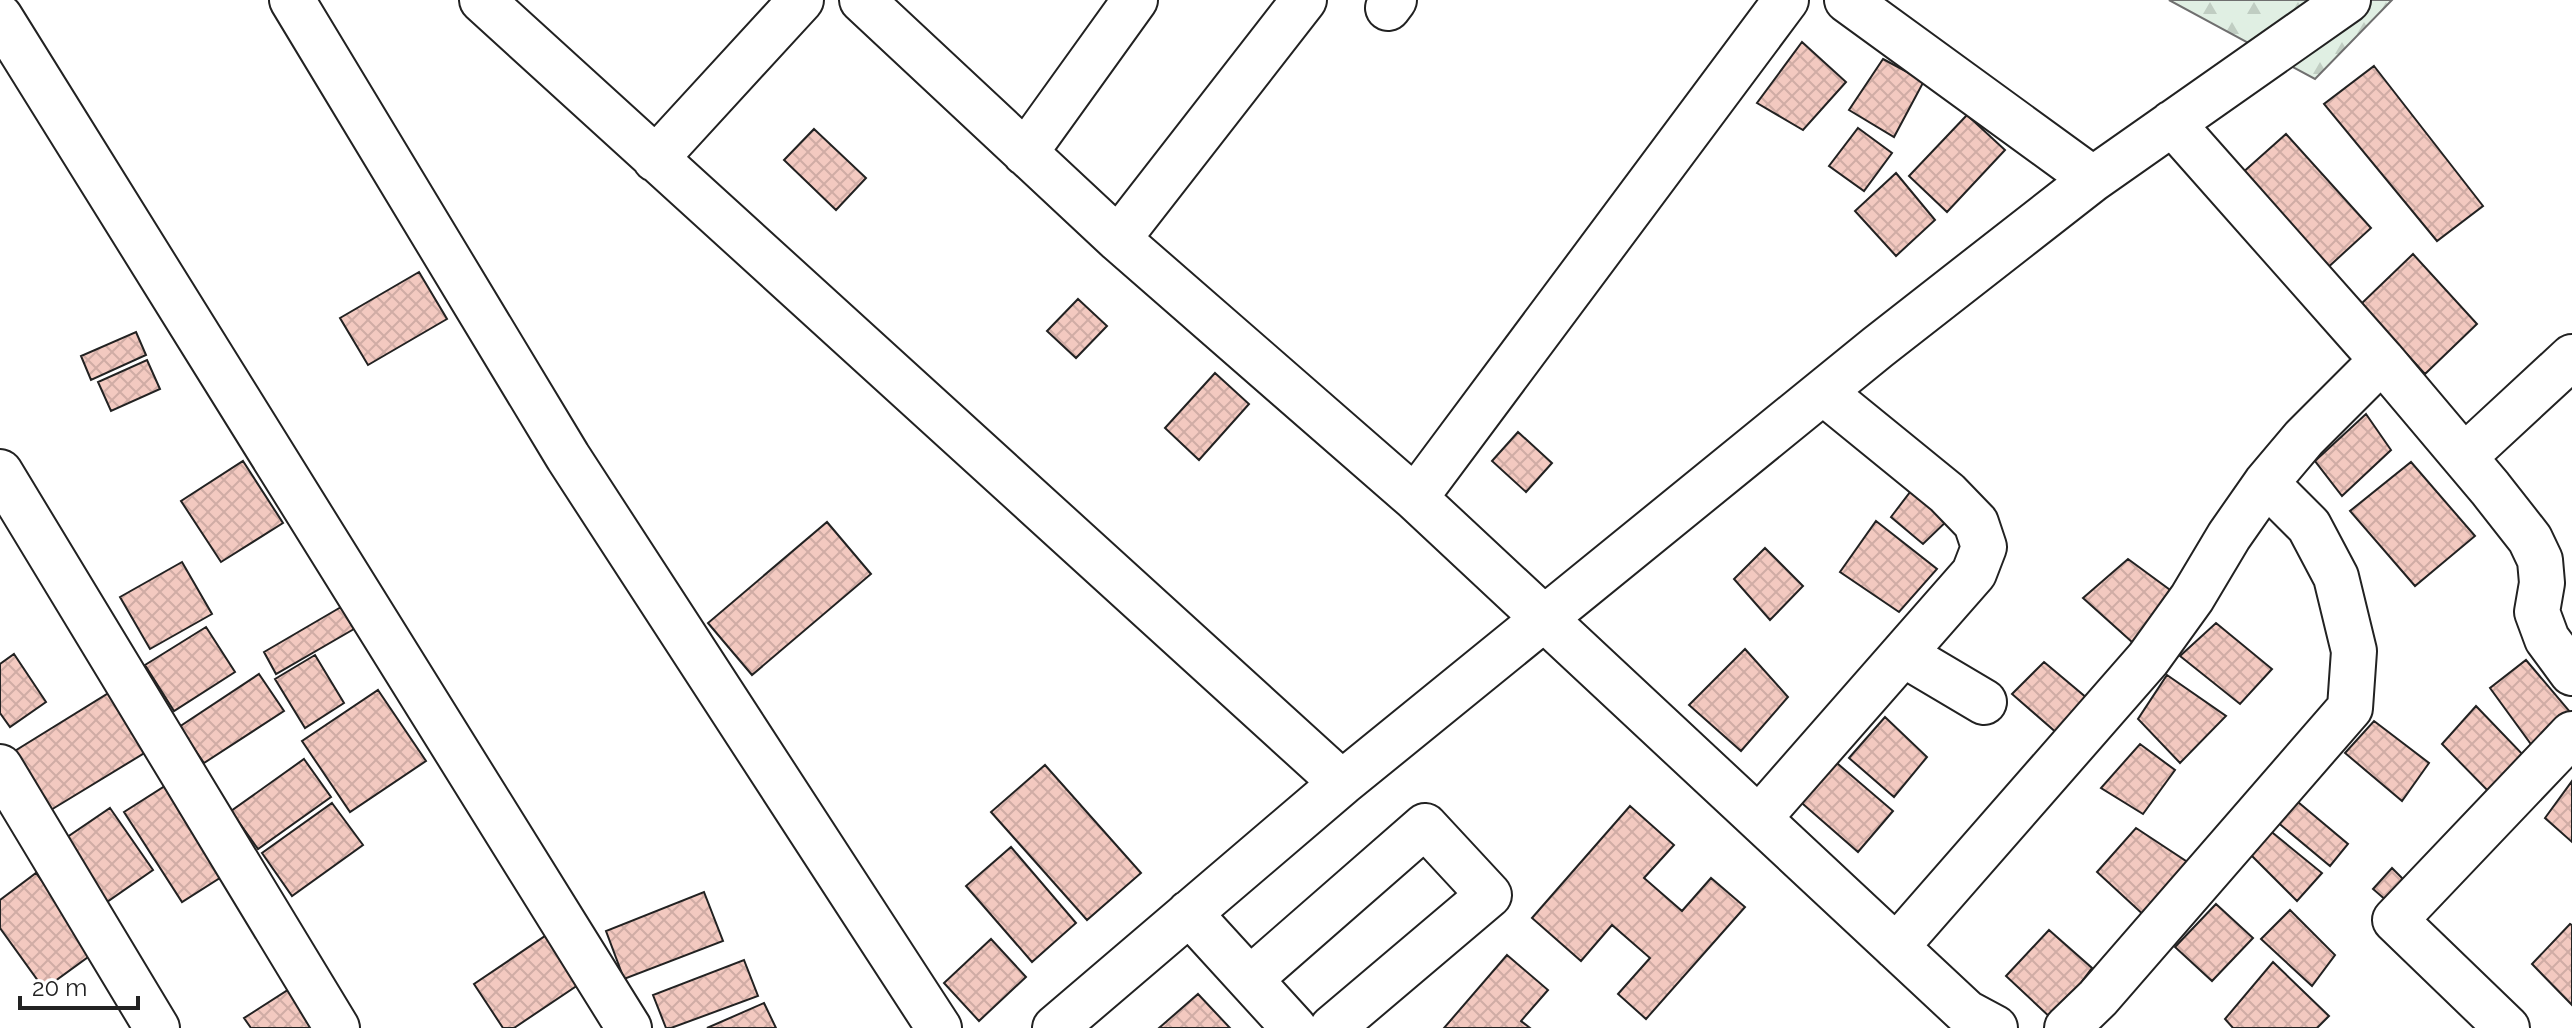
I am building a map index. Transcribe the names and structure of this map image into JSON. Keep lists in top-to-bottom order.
{
  "scale_bar": "20 m"
}
